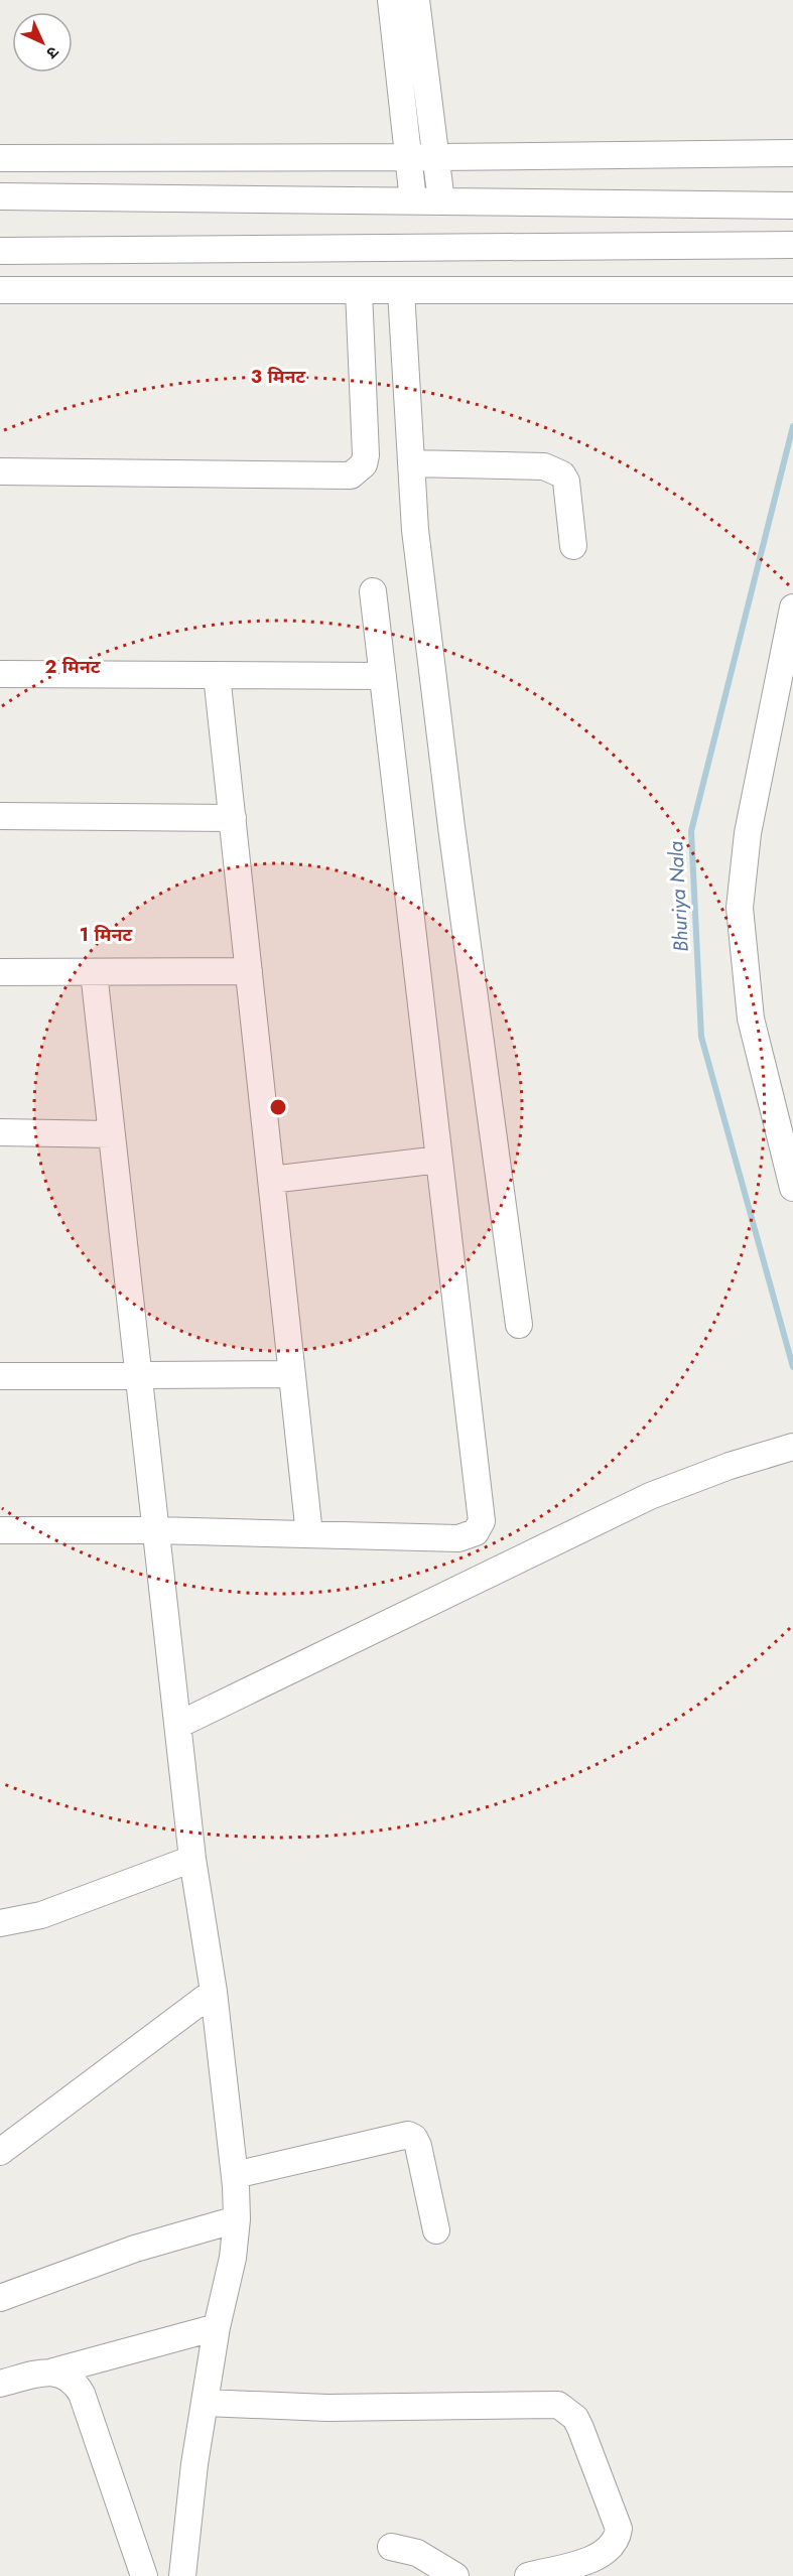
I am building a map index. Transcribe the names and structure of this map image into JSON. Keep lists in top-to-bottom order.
{
  "water": ["Bhuriya Nala"],
  "north": "bottom right",
  "rings": ["3 मिनट", "2 मिनट", "1 मिनट"]
}
